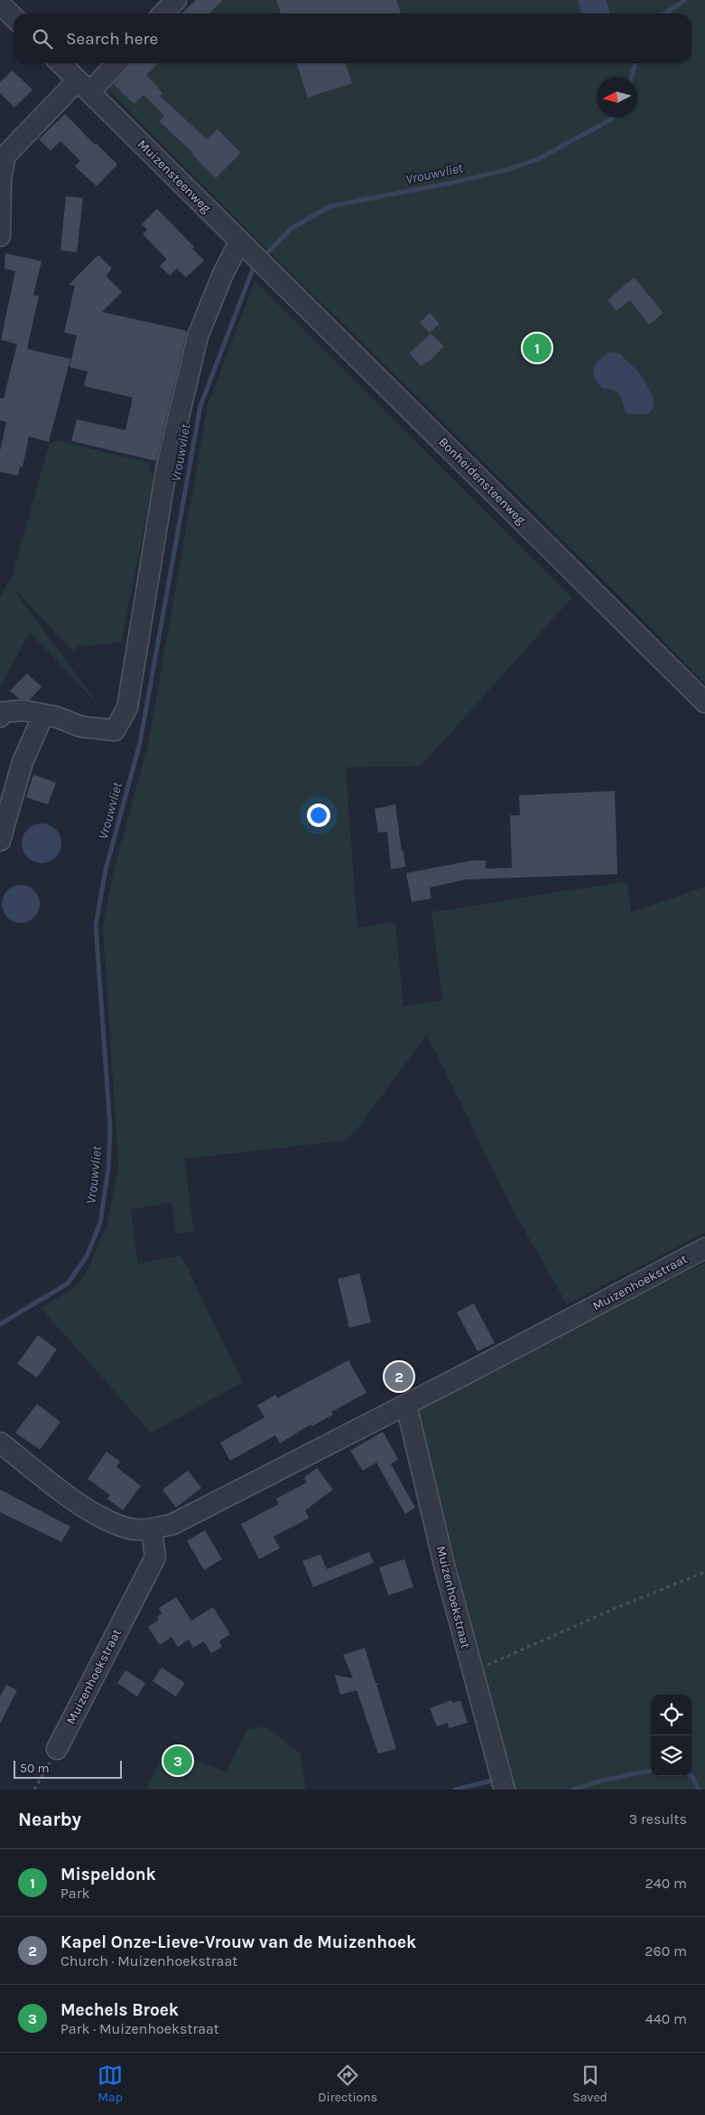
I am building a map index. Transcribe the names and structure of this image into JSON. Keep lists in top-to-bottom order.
{
  "streets": {
    "street": ["Muizensteenweg", "Bonheidensteenweg", "Muizenhoekstraat"]
  },
  "crossings": [
    ["Muizensteenweg", "Bonheidensteenweg"]
  ],
  "water": ["Vrouwvliet"],
  "scale_bar": "50 m",
  "north": "left",
  "page": {
    "search": "Search here",
    "pins": ["1", "2", "3"],
    "scale": "50 m",
    "heading": ["Nearby", "3 results"],
    "list": [
      {
        "mark": "1",
        "name": "Mispeldonk",
        "note": "Park",
        "value": "240 m"
      },
      {
        "mark": "2",
        "name": "Kapel Onze-Lieve-Vrouw van de Muizenhoek",
        "note": "Church · Muizenhoekstraat",
        "value": "260 m"
      },
      {
        "mark": "3",
        "name": "Mechels Broek",
        "note": "Park · Muizenhoekstraat",
        "value": "440 m"
      }
    ],
    "nav": ["Map", "Directions", "Saved"]
  }
}
